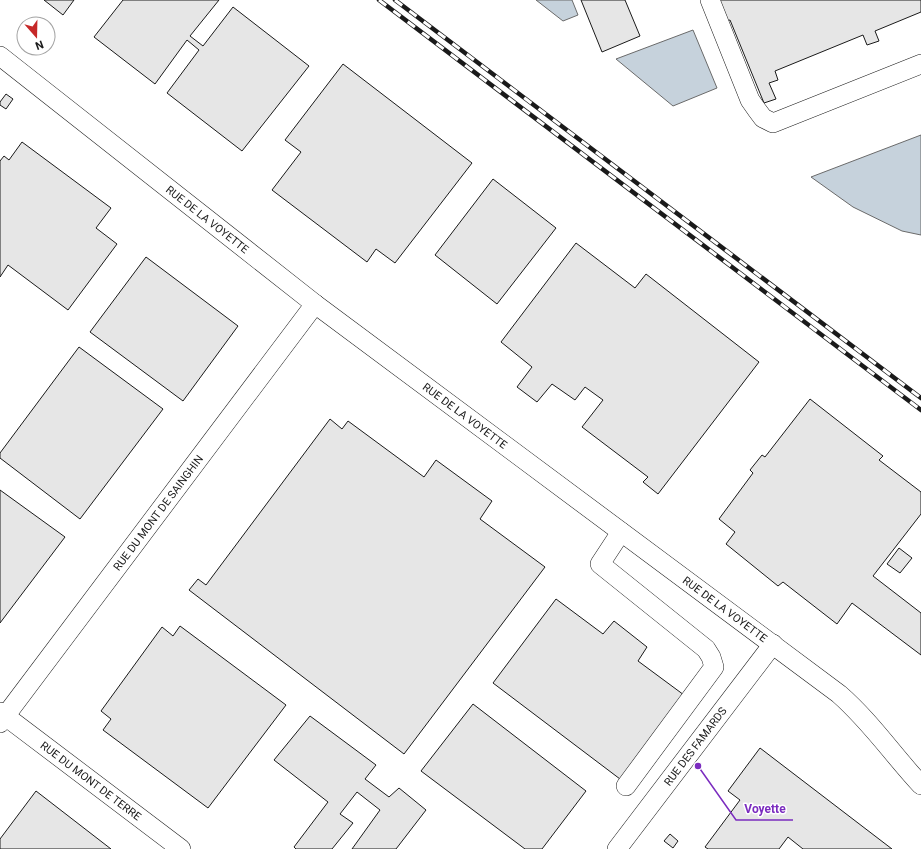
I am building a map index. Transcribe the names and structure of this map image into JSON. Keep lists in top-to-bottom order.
{
  "streets": {
    "street": [
      "RUE DE LA VOYETTE",
      "RUE DU MONT DE SAINGHIN",
      "RUE DES FAMARDS",
      "RUE DU MONT DE TERRE"
    ]
  },
  "crossings": [
    ["RUE DE LA VOYETTE", "RUE DU MONT DE SAINGHIN"],
    ["RUE DE LA VOYETTE", "RUE DES FAMARDS"],
    ["RUE DU MONT DE SAINGHIN", "RUE DU MONT DE TERRE"]
  ],
  "places": ["Voyette"],
  "north": "bottom"
}
